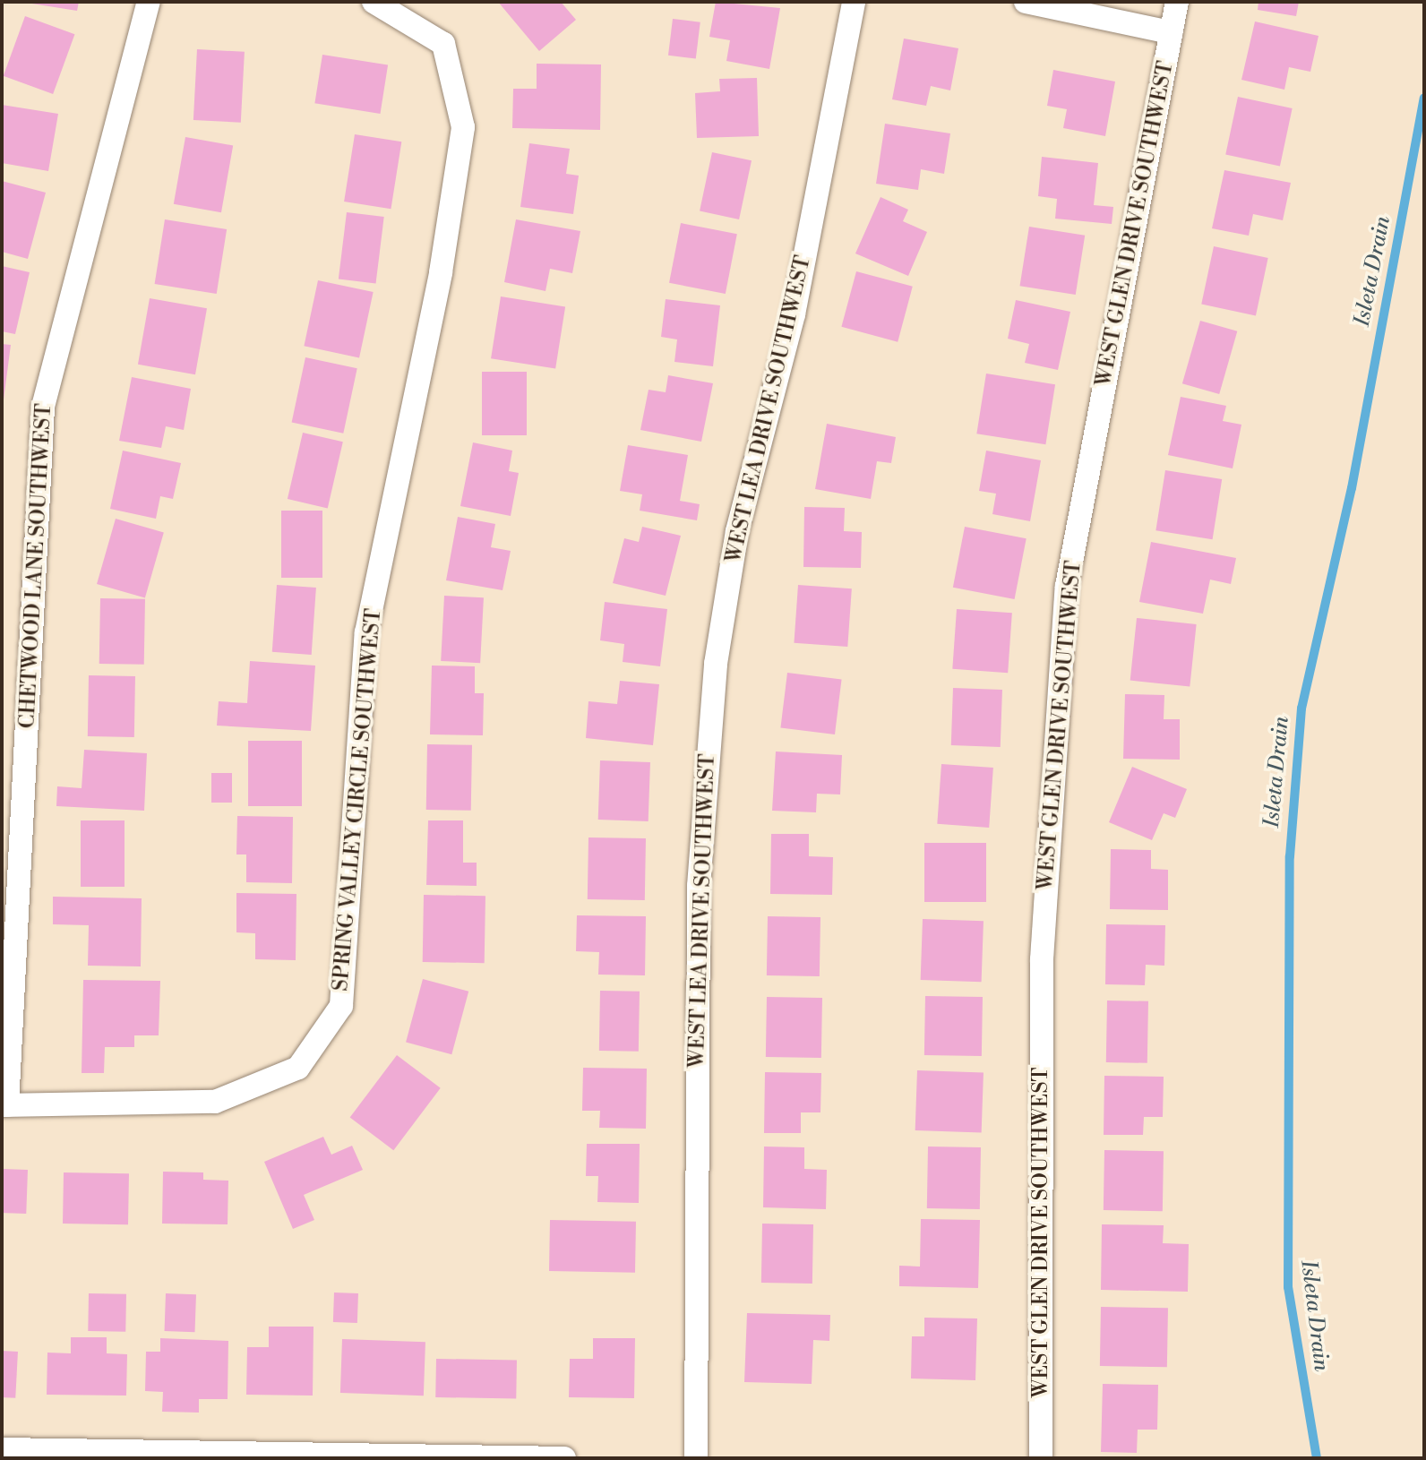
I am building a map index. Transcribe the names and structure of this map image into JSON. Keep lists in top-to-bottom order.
{
  "streets": {
    "street": [
      "WEST GLEN DRIVE SOUTHWEST",
      "WEST LEA DRIVE SOUTHWEST",
      "CHETWOOD LANE SOUTHWEST",
      "SPRING VALLEY CIRCLE SOUTHWEST"
    ]
  },
  "crossings": [
    ["CHETWOOD LANE SOUTHWEST", "SPRING VALLEY CIRCLE SOUTHWEST"]
  ],
  "water": ["Isleta Drain"]
}
